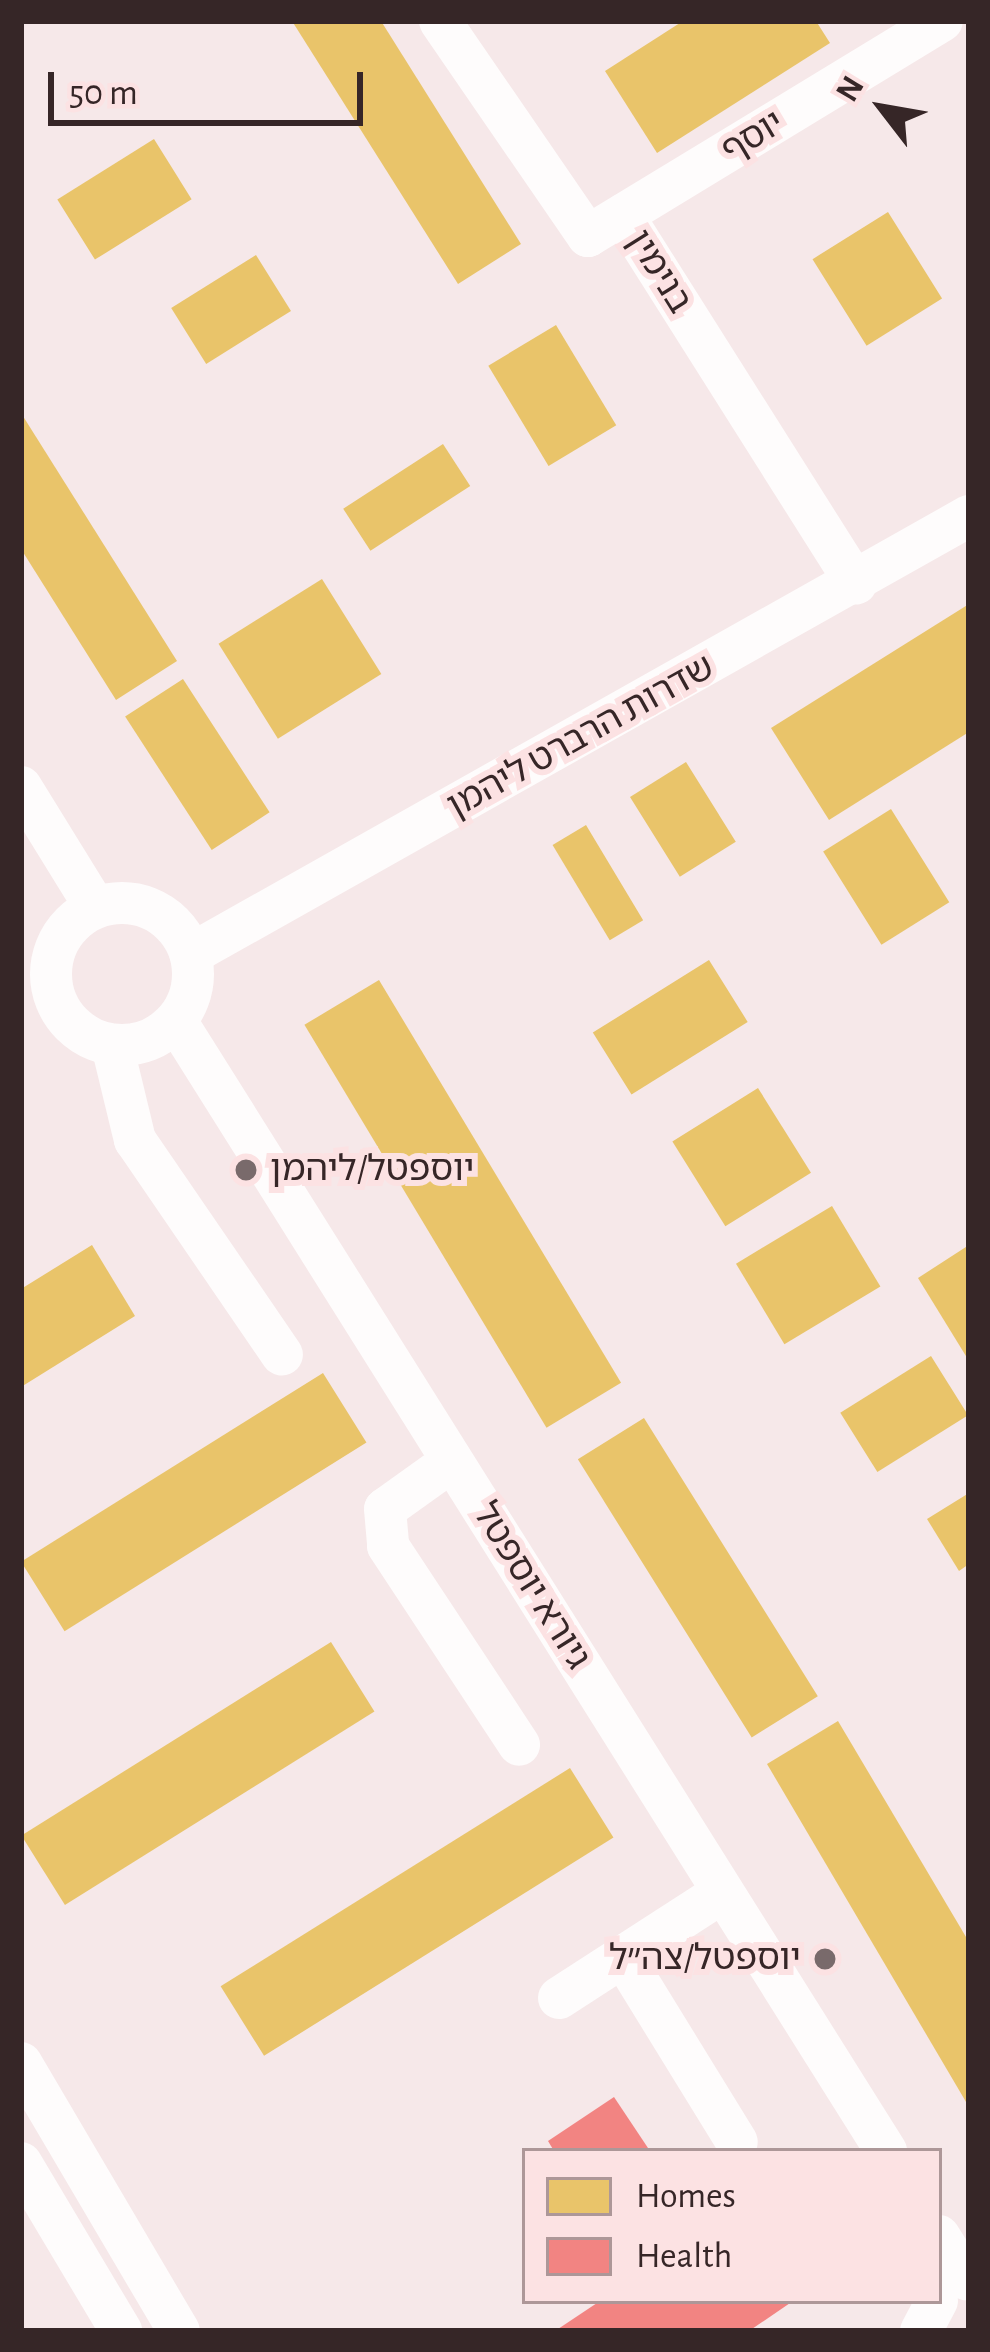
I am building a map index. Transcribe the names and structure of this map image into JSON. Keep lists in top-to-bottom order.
{
  "streets": {
    "street": [
      "יוסף",
      "בנימין",
      "שדרות הרברט ליהמן",
      "גיורא יוספטל"
    ]
  },
  "crossings": [
    ["יוסף", "בנימין"],
    ["בנימין", "שדרות הרברט ליהמן"],
    ["שדרות הרברט ליהמן", "גיורא יוספטל"]
  ],
  "places": ["יוספטל/ליהמן", "יוספטל/צה״ל"],
  "legend": ["Homes", "Health"],
  "scale_bar": "50 m",
  "north": "top left"
}
